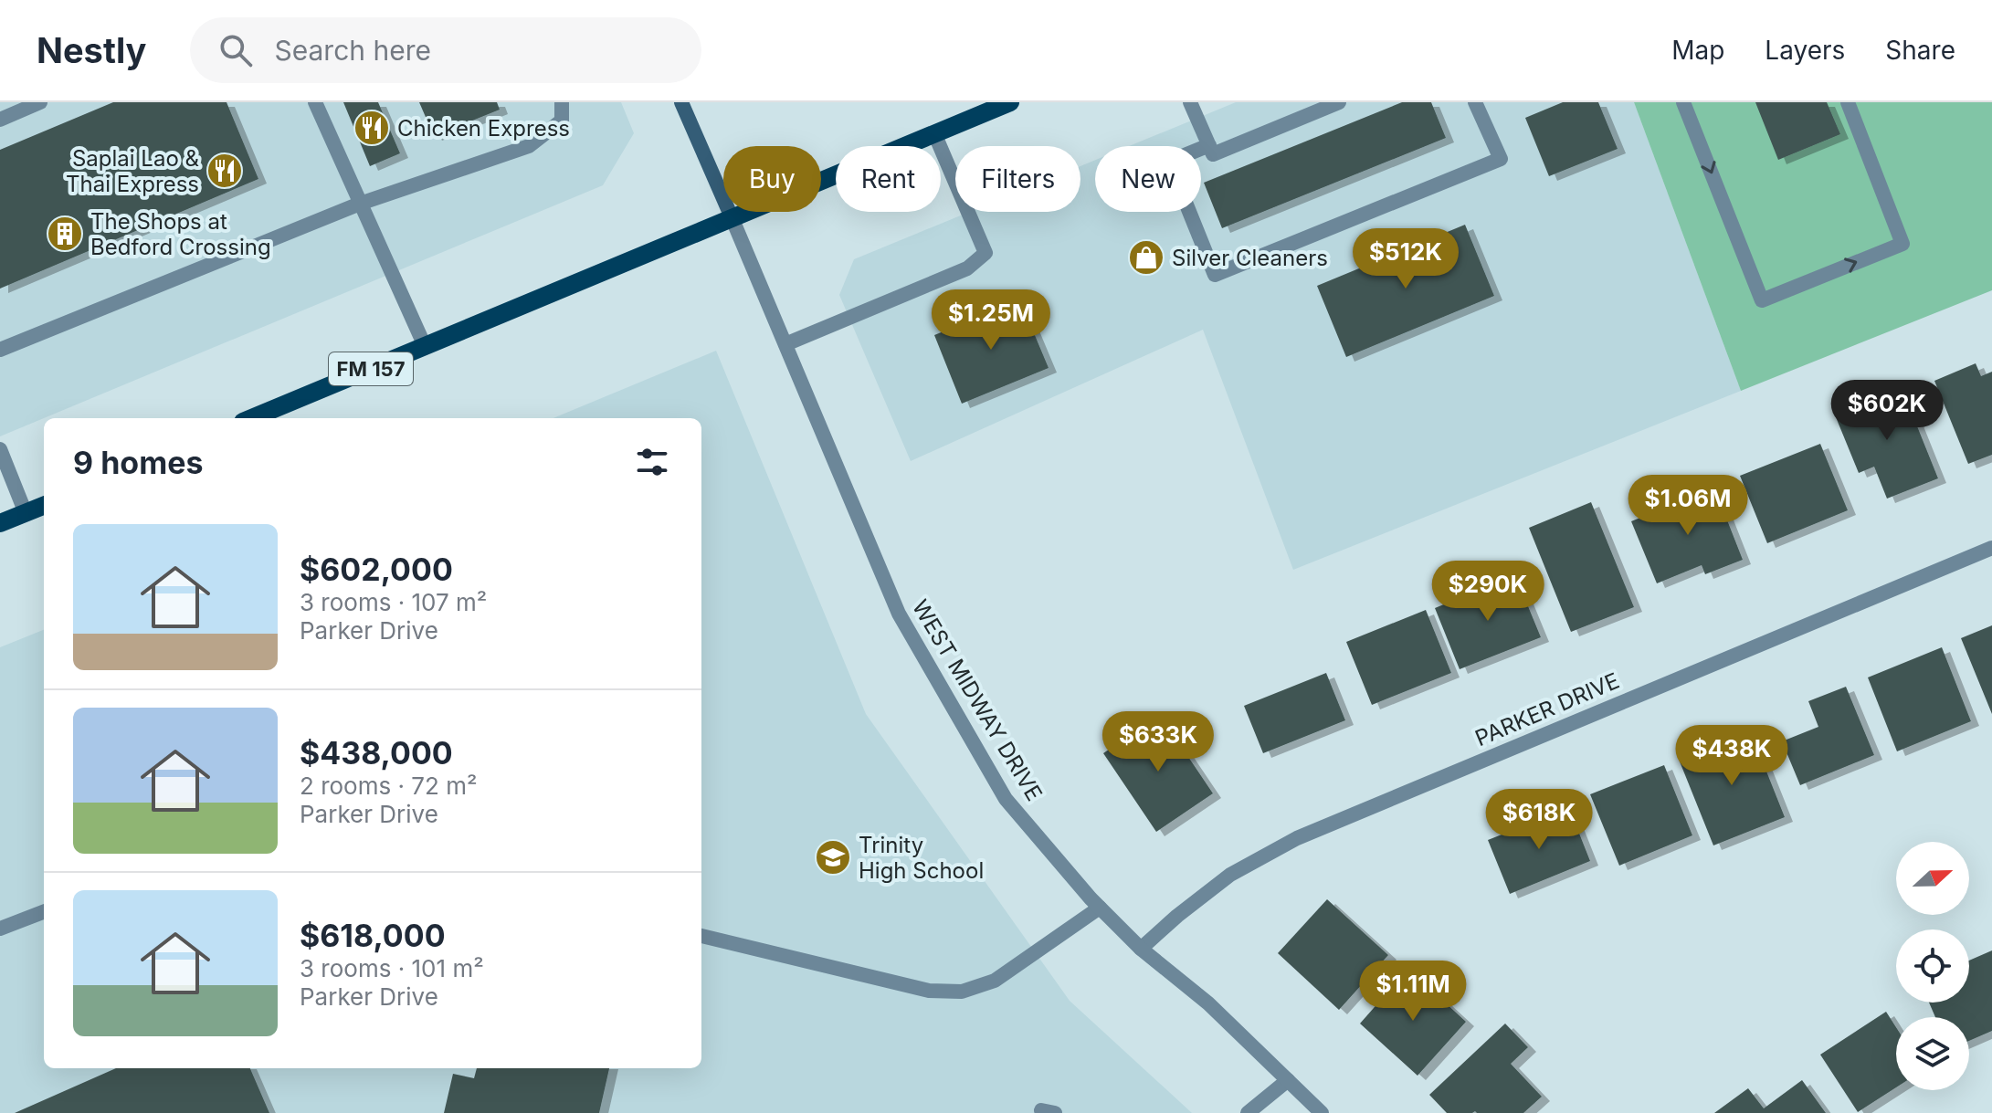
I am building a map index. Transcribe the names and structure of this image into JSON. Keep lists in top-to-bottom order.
{
  "streets": {
    "main road": ["FM 157"],
    "street": ["WEST MIDWAY DRIVE", "PARKER DRIVE"]
  },
  "crossings": [
    ["FM 157", "WEST MIDWAY DRIVE"],
    ["WEST MIDWAY DRIVE", "PARKER DRIVE"]
  ],
  "places": {
    "restaurant": ["Chicken Express", "Saplai Lao & Thai Express"],
    "building": ["The Shops at Bedford Crossing"],
    "shop": ["Silver Cleaners"],
    "school or university": ["Trinity High School"]
  },
  "north": "right",
  "page": {
    "header": "Nestly",
    "search": "Search here",
    "nav": ["Map", "Layers", "Share"],
    "chip": [
      "Buy",
      "Rent",
      "Filters",
      "New"
    ],
    "price": [
      "$512K",
      "$1.25M",
      "$602K",
      "$1.06M",
      "$290K",
      "$633K",
      "$438K",
      "$618K",
      "$1.11M"
    ],
    "heading": "9 homes",
    "list": [
      {
        "name": "$602,000",
        "note": "3 rooms · 107 m² · Parker Drive"
      },
      {
        "name": "$438,000",
        "note": "2 rooms · 72 m² · Parker Drive"
      },
      {
        "name": "$618,000",
        "note": "3 rooms · 101 m² · Parker Drive"
      }
    ]
  }
}
